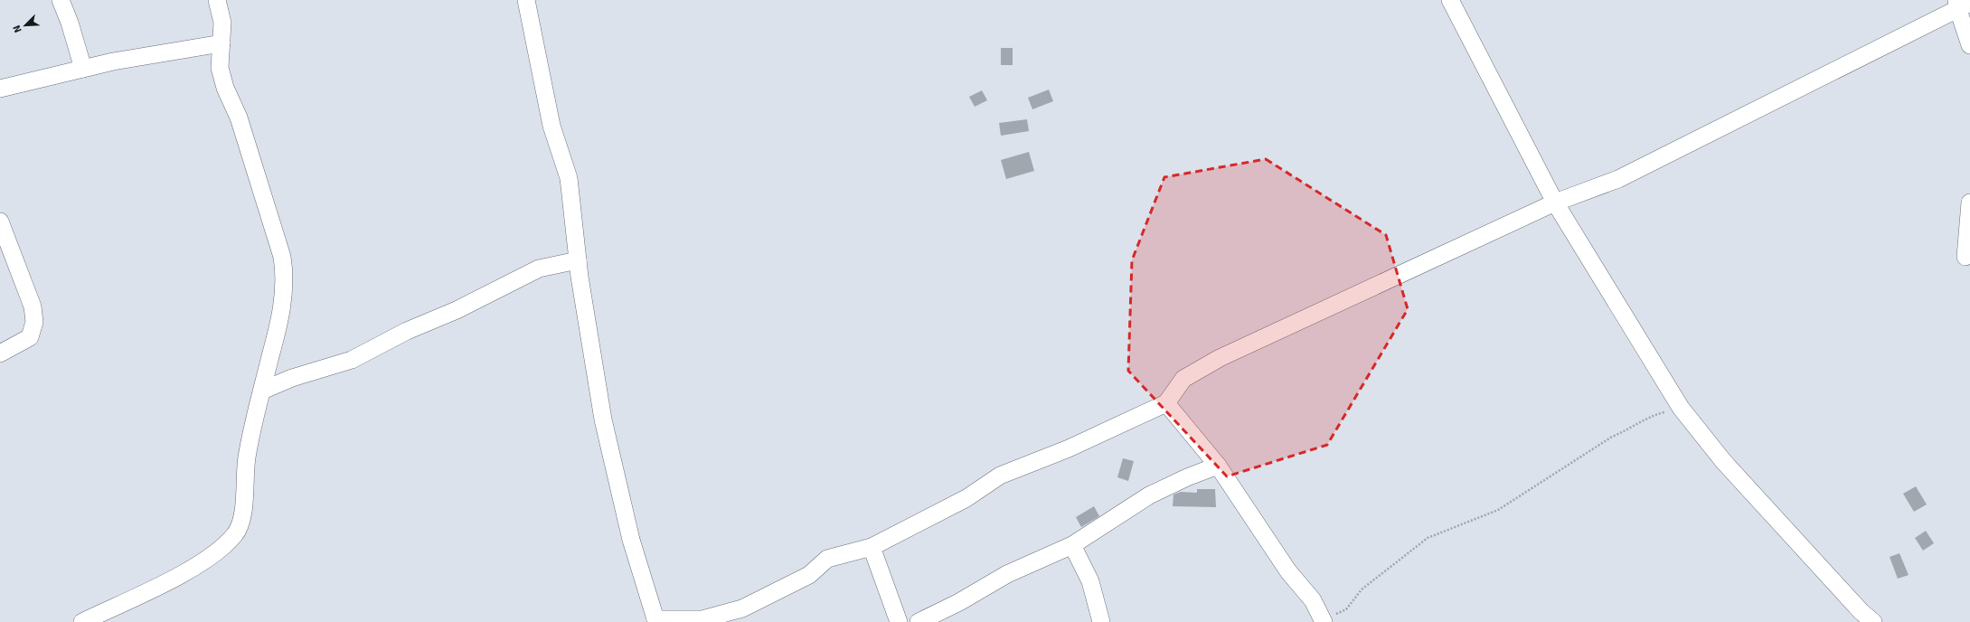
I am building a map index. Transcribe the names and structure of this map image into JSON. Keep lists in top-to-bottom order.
{
  "north": "bottom left"
}
